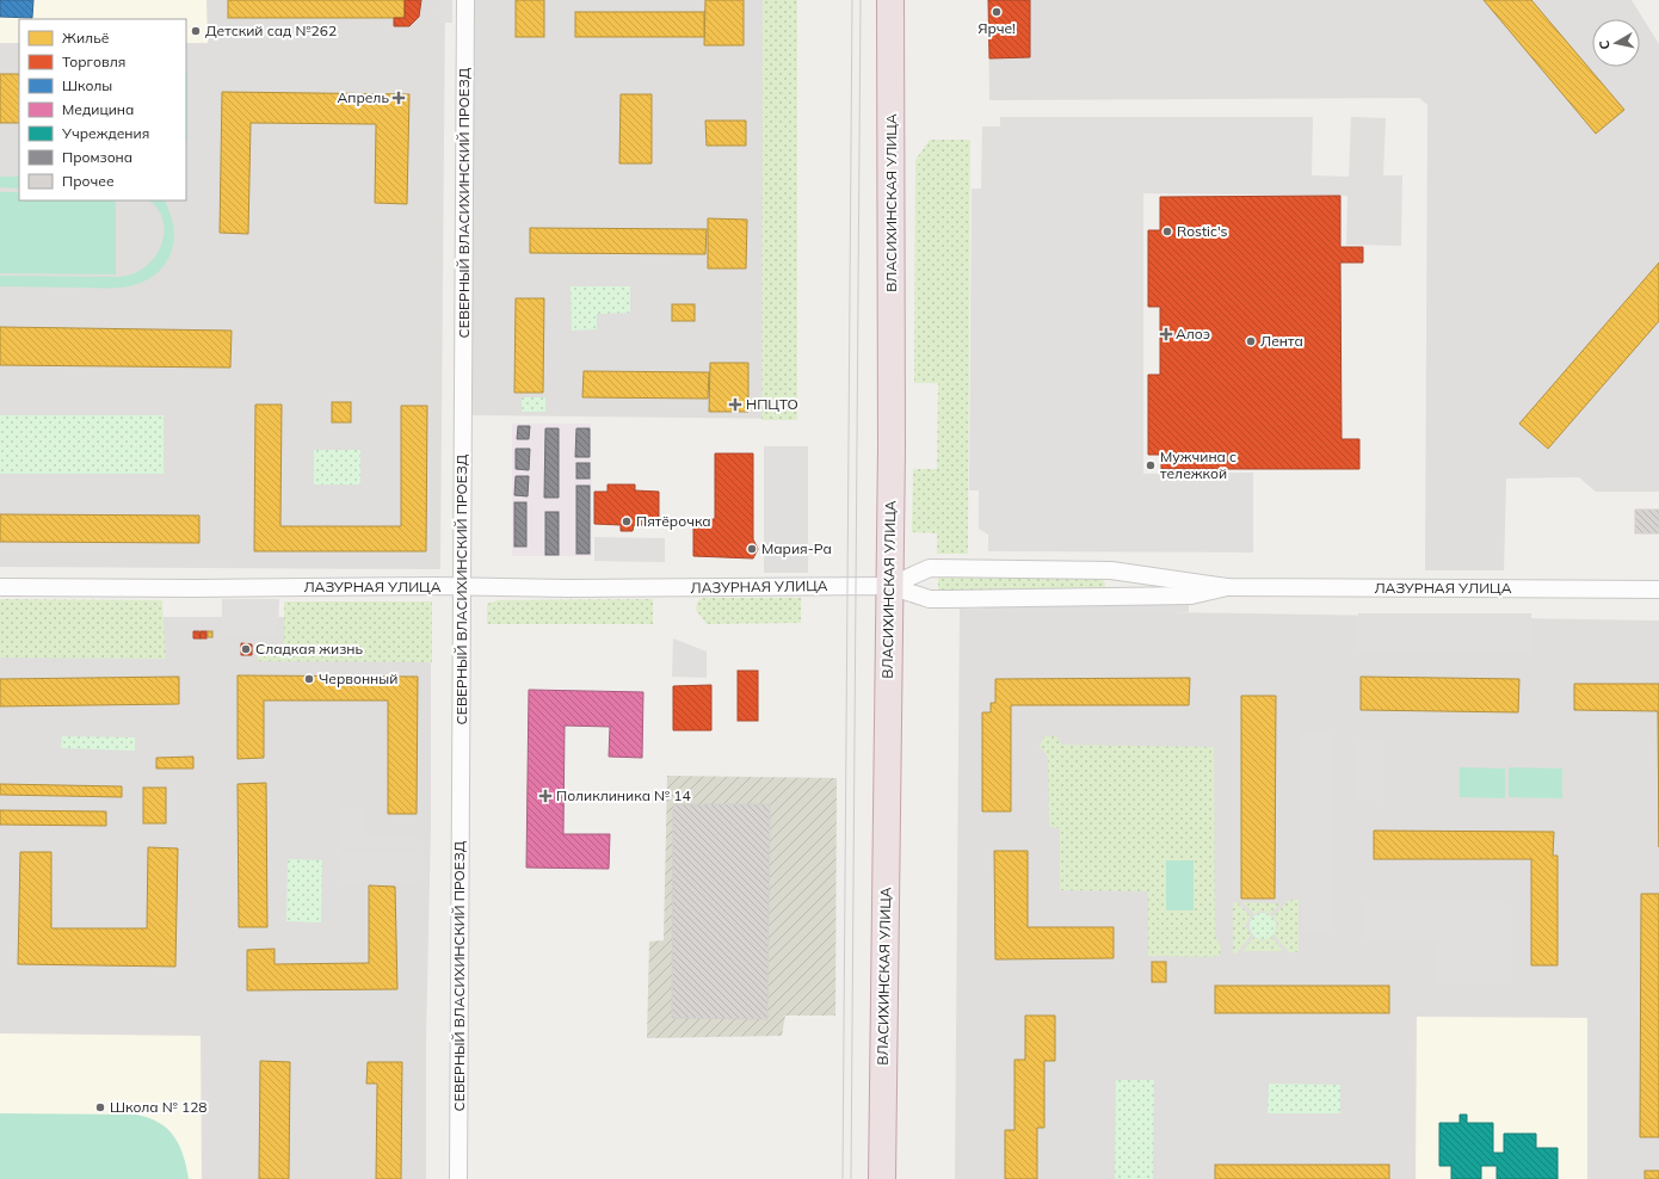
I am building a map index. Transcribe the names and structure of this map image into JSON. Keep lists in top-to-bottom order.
{
  "streets": {
    "highway": ["ВЛАСИХИНСКАЯ УЛИЦА"],
    "street": ["СЕВЕРНЫЙ ВЛАСИХИНСКИЙ ПРОЕЗД", "ЛАЗУРНАЯ УЛИЦА"]
  },
  "crossings": [
    ["СЕВЕРНЫЙ ВЛАСИХИНСКИЙ ПРОЕЗД", "ЛАЗУРНАЯ УЛИЦА"],
    ["ВЛАСИХИНСКАЯ УЛИЦА", "ЛАЗУРНАЯ УЛИЦА"]
  ],
  "places": {
    "other": [
      "Ярче!",
      "Детский сад №262",
      "Rostic's",
      "Лента",
      "Мужчина с тележкой",
      "Пятёрочка",
      "Мария-Ра",
      "Сладкая жизнь",
      "Червонный",
      "Школа № 128"
    ],
    "health": [
      "Апрель",
      "Алоэ",
      "НПЦТО",
      "Поликлиника № 14"
    ]
  },
  "legend": [
    "Жильё",
    "Торговля",
    "Школы",
    "Медицина",
    "Учреждения",
    "Промзона",
    "Прочее"
  ],
  "north": "left"
}
